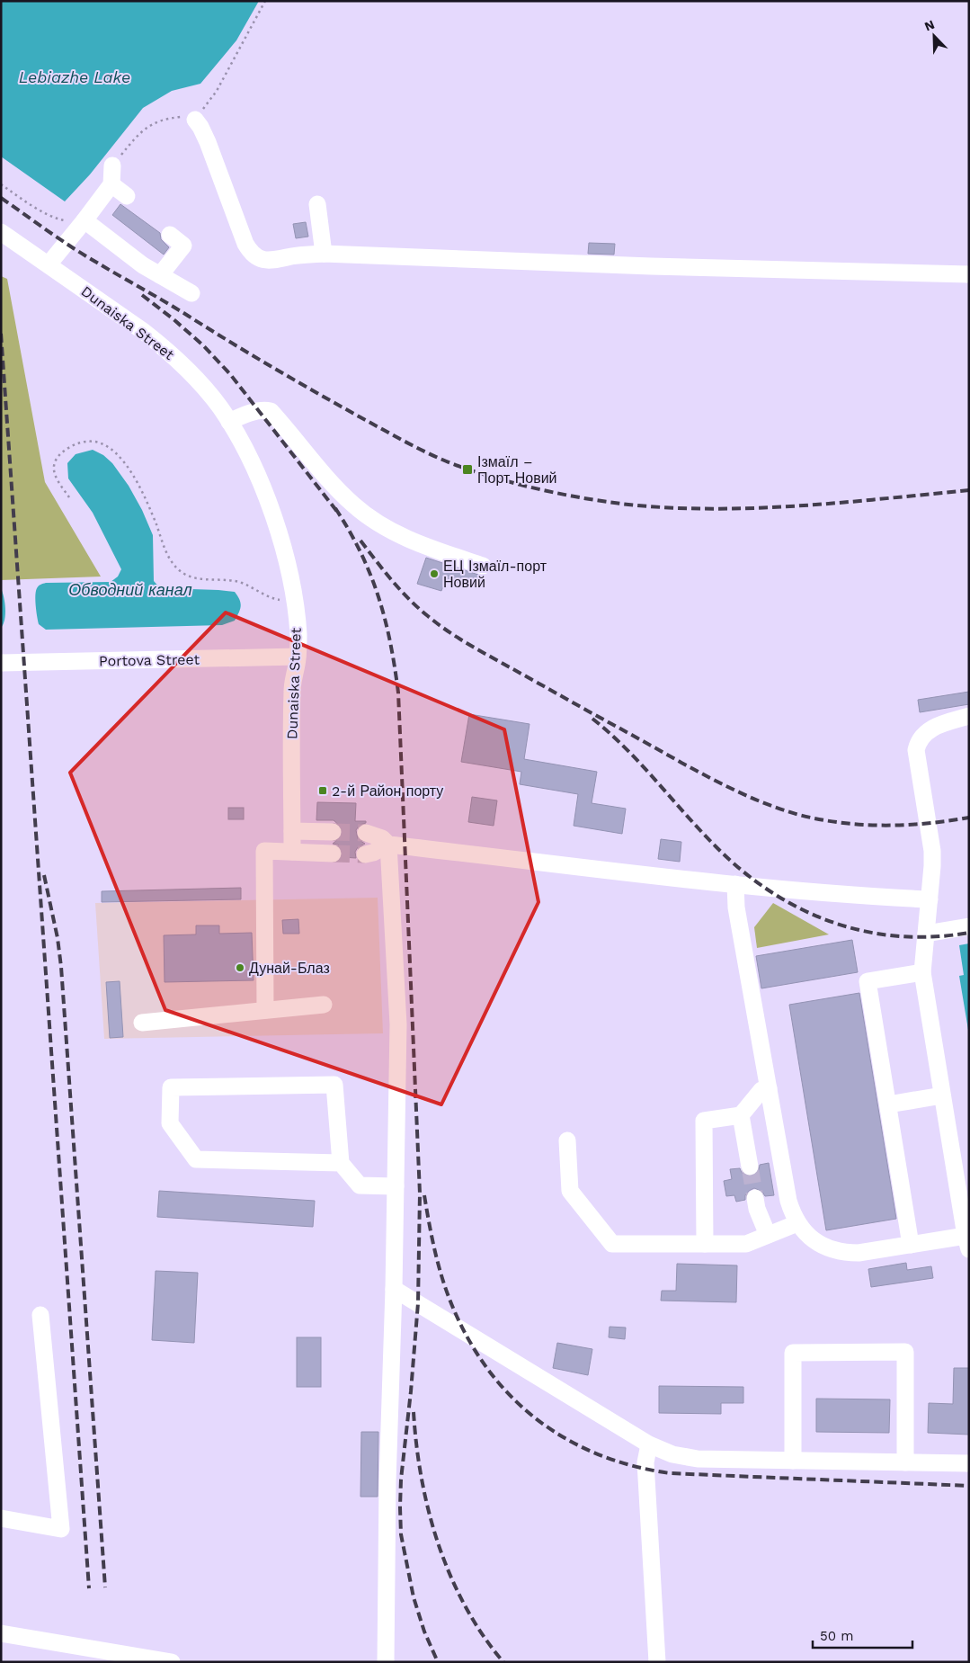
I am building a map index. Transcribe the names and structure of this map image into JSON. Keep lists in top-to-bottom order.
{
  "streets": {
    "street": ["Dunaiska Street", "Portova Street"]
  },
  "crossings": [
    ["Dunaiska Street", "Portova Street"]
  ],
  "water": ["Lebiazhe Lake", "Обводний канал"],
  "places": {
    "transit": ["Ізмаїл – Порт Новий", "2-й Район порту"],
    "other": ["ЕЦ Ізмаїл-порт Новий", "Дунай-Блаз"]
  },
  "scale_bar": "50 m",
  "north": "top left"
}
